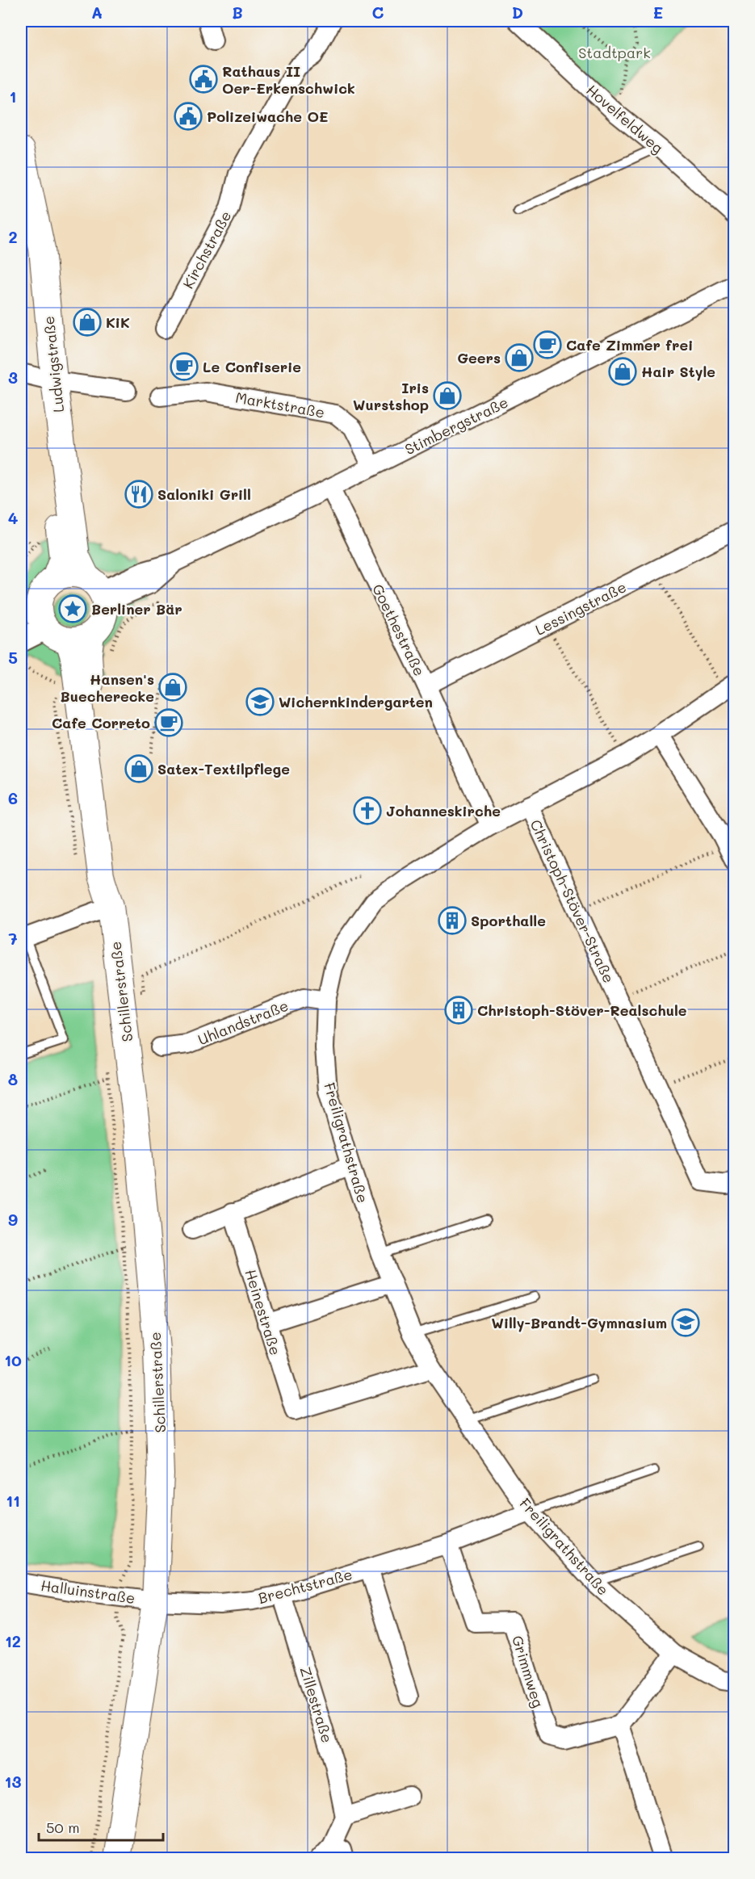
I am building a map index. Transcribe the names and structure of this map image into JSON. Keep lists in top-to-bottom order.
{
  "streets": {
    "main road": ["Ludwigstraße", "Schillerstraße"],
    "street": [
      "Hovelfeldweg",
      "Kirchstraße",
      "Marktstraße",
      "Stimbergstraße",
      "Lessingstraße",
      "Goethestraße",
      "Christoph-Stöver-Straße",
      "Uhlandstraße",
      "Freiligrathstraße",
      "Heinestraße",
      "Brechtstraße",
      "Halluinstraße",
      "Grimmweg",
      "Zillestraße"
    ]
  },
  "crossings": [
    ["Ludwigstraße", "Stimbergstraße"],
    ["Ludwigstraße", "Schillerstraße"],
    ["Marktstraße", "Stimbergstraße"],
    ["Stimbergstraße", "Goethestraße"],
    ["Stimbergstraße", "Schillerstraße"],
    ["Lessingstraße", "Goethestraße"],
    ["Goethestraße", "Freiligrathstraße"],
    ["Christoph-Stöver-Straße", "Freiligrathstraße"],
    ["Schillerstraße", "Brechtstraße"],
    ["Schillerstraße", "Halluinstraße"],
    ["Uhlandstraße", "Freiligrathstraße"],
    ["Freiligrathstraße", "Heinestraße"],
    ["Freiligrathstraße", "Brechtstraße"],
    ["Brechtstraße", "Halluinstraße"],
    ["Brechtstraße", "Grimmweg"],
    ["Brechtstraße", "Zillestraße"]
  ],
  "parks": ["Stadtpark"],
  "places": {
    "public building": ["Rathaus II Oer-Erkenschwick", "Polizeiwache OE"],
    "shop": [
      "KiK",
      "Geers",
      "Hair Style",
      "Iris Wurstshop",
      "Hansen's Buecherecke",
      "Satex-Textilpflege"
    ],
    "cafe": ["Cafe Zimmer frei", "Le Confiserie", "Cafe Correto"],
    "restaurant": ["Saloniki Grill"],
    "place": ["Berliner Bär"],
    "school or university": ["Wichernkindergarten", "Willy-Brandt-Gymnasium"],
    "church": ["Johanneskirche"],
    "building": ["Sporthalle", "Christoph-Stöver-Realschule"]
  },
  "scale_bar": "50 m",
  "grid": {
    "columns": [
      "A",
      "B",
      "C",
      "D",
      "E"
    ],
    "rows": [
      "1",
      "2",
      "3",
      "4",
      "5",
      "6",
      "7",
      "8",
      "9",
      "10",
      "11",
      "12",
      "13"
    ]
  }
}
